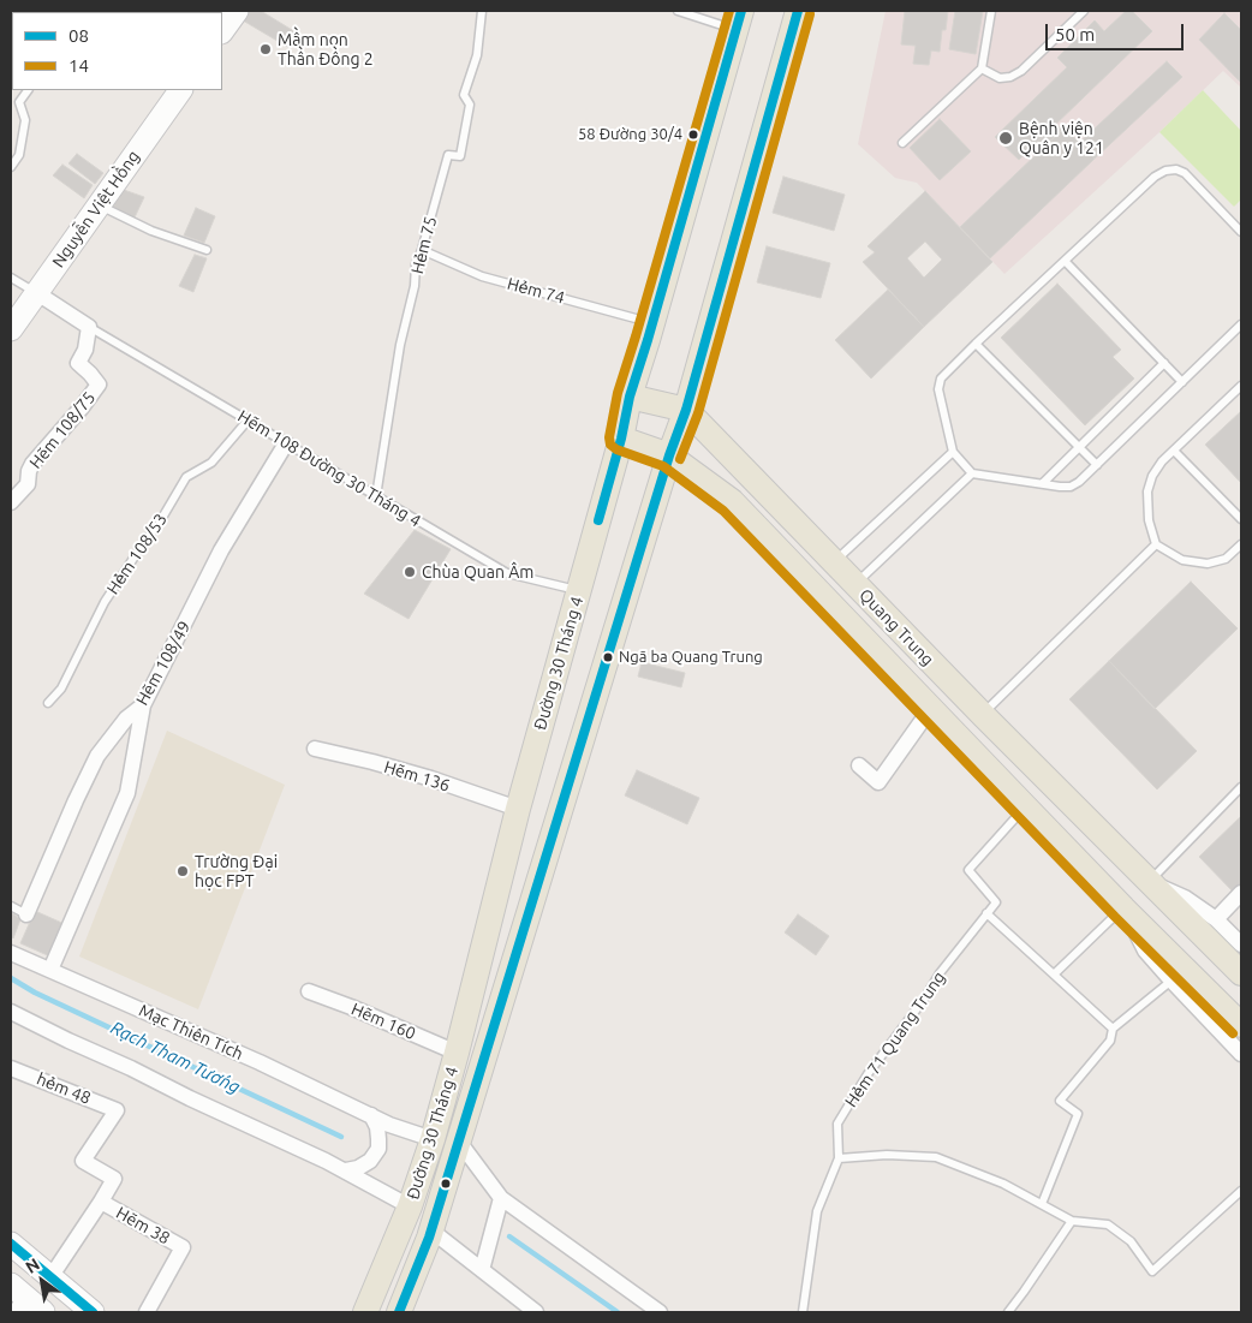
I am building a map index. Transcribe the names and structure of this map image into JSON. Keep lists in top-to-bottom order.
{
  "streets": {
    "main road": ["Quang Trung", "Đường 30 Tháng 4"],
    "street": [
      "Nguyễn Việt Hồng",
      "Hẽm 108/75",
      "Hẽm 108/49",
      "Hẽm 136",
      "Hẽm 160",
      "Mạc Thiên Tích",
      "hẻm 48",
      "Hẽm 38"
    ],
    "lane": [
      "Hẻm 75",
      "Hẻm 74",
      "Hẽm 108 Đường 30 Tháng 4",
      "Hẻm 108/53",
      "Hẻm 71 Quang Trung"
    ]
  },
  "crossings": [
    ["Hẻm 75", "Hẻm 74"],
    ["Hẻm 75", "Hẽm 108 Đường 30 Tháng 4"],
    ["Hẻm 74", "Đường 30 Tháng 4"],
    ["Hẽm 108/75", "Hẽm 108 Đường 30 Tháng 4"],
    ["Hẽm 108 Đường 30 Tháng 4", "Hẻm 108/53"],
    ["Hẽm 108 Đường 30 Tháng 4", "Hẽm 108/49"],
    ["Hẽm 108 Đường 30 Tháng 4", "Đường 30 Tháng 4"],
    ["Quang Trung", "Đường 30 Tháng 4"],
    ["Đường 30 Tháng 4", "Hẽm 136"],
    ["Đường 30 Tháng 4", "Hẽm 160"],
    ["Đường 30 Tháng 4", "Mạc Thiên Tích"],
    ["hẻm 48", "Hẽm 38"]
  ],
  "water": ["Rạch Tham Tướng"],
  "places": [
    "Mầm non Thần Đồng 2",
    "58 Đường 30/4",
    "Bệnh viện Quân y 121",
    "Chùa Quan Âm",
    "Ngã ba Quang Trung",
    "Trường Đại học FPT"
  ],
  "lines": ["transit line 08", "transit line 14"],
  "legend": ["08", "14"],
  "scale_bar": "50 m",
  "north": "top left"
}
